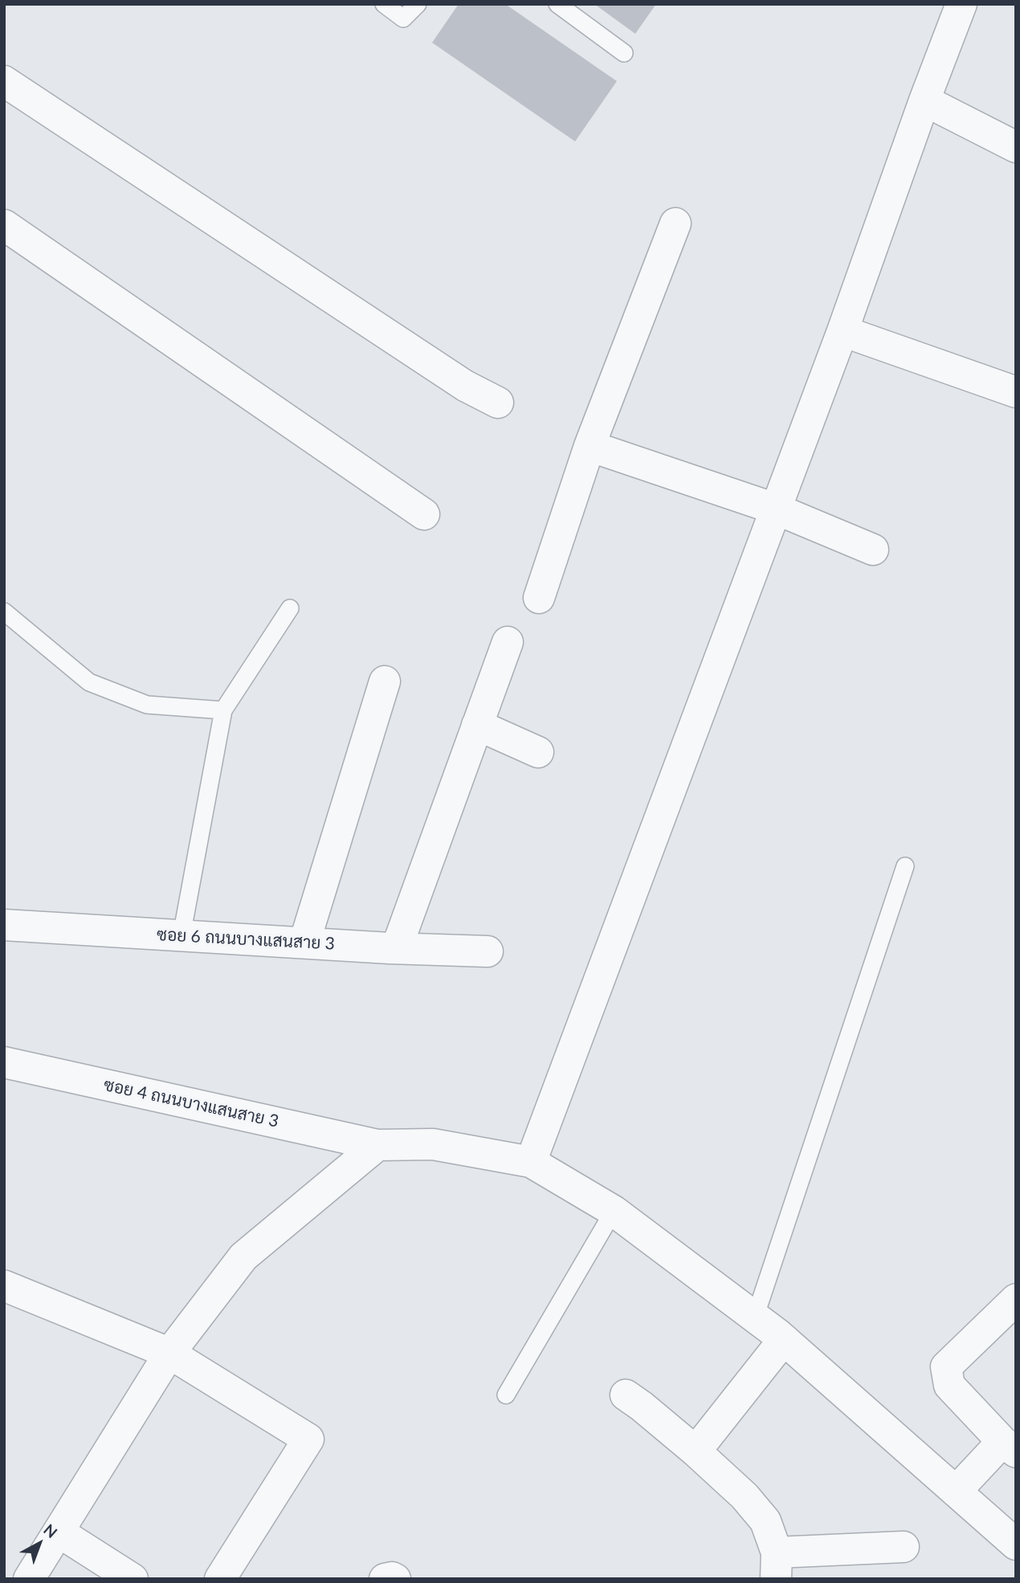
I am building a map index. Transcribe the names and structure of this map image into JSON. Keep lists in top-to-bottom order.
{
  "streets": {
    "street": ["ซอย 6 ถนนบางแสนสาย 3", "ซอย 4 ถนนบางแสนสาย 3"]
  },
  "north": "top right"
}
